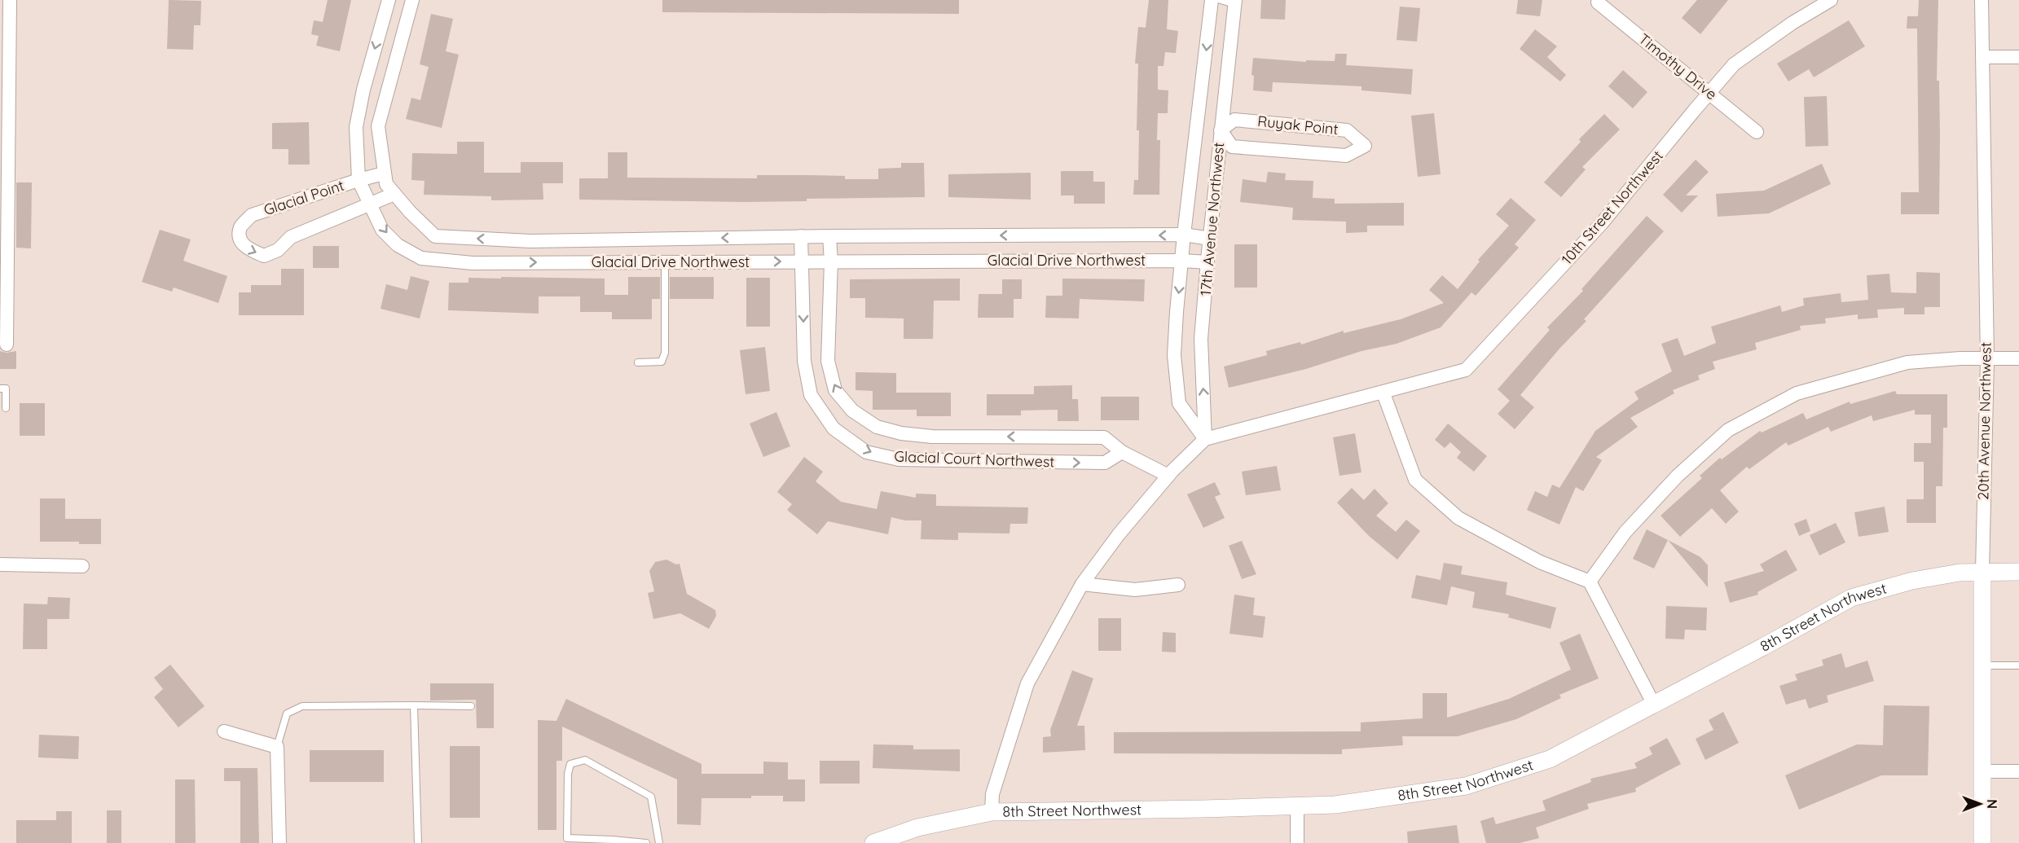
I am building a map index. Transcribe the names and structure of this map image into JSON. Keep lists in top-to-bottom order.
{
  "streets": {
    "street": [
      "Timothy Drive",
      "Ruyak Point",
      "Glacial Point",
      "10th Street Northwest",
      "17th Avenue Northwest",
      "Glacial Drive Northwest",
      "20th Avenue Northwest",
      "Glacial Court Northwest",
      "8th Street Northwest"
    ]
  },
  "crossings": [
    ["Timothy Drive", "10th Street Northwest"],
    ["Ruyak Point", "17th Avenue Northwest"],
    ["Glacial Point", "Glacial Drive Northwest"],
    ["17th Avenue Northwest", "Glacial Drive Northwest"],
    ["Glacial Drive Northwest", "Glacial Court Northwest"],
    ["20th Avenue Northwest", "8th Street Northwest"]
  ],
  "north": "right"
}
